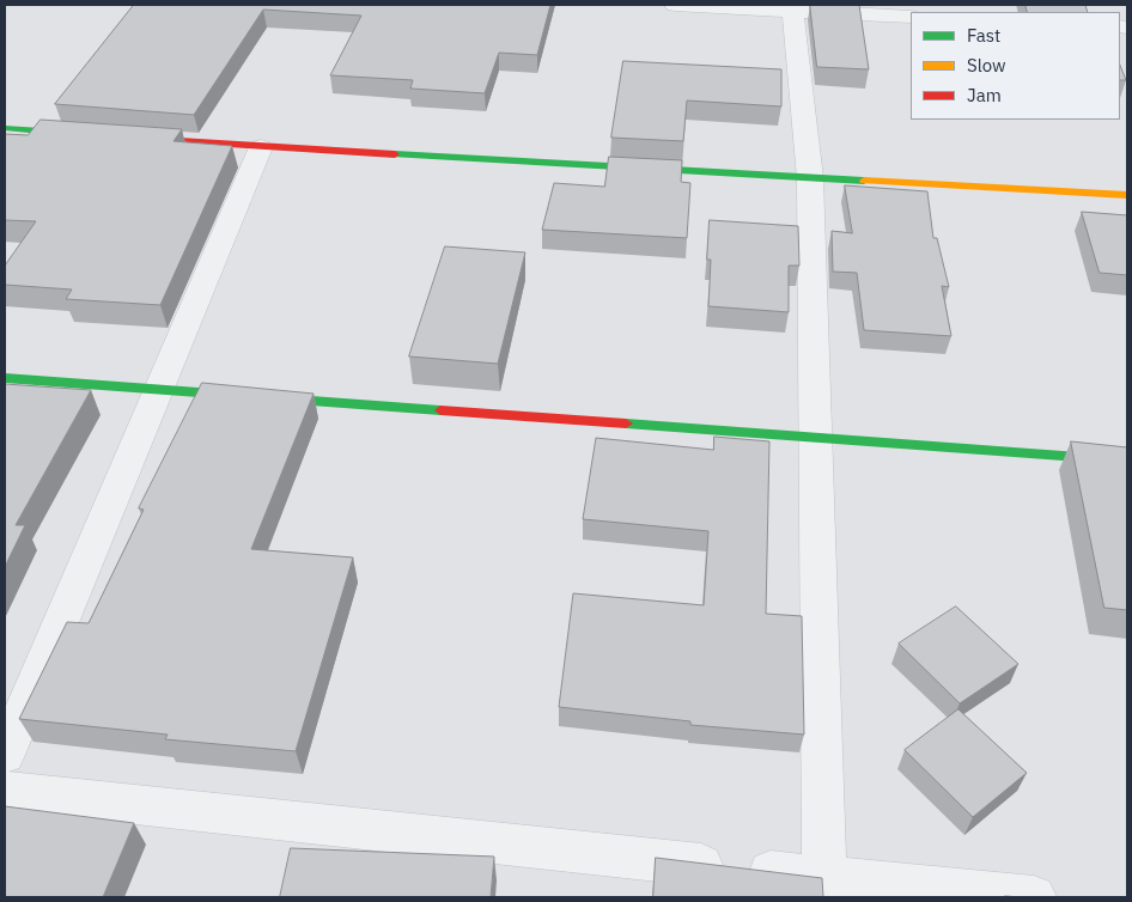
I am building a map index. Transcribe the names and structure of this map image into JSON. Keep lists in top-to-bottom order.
{
  "legend": ["Fast", "Slow", "Jam"]
}
